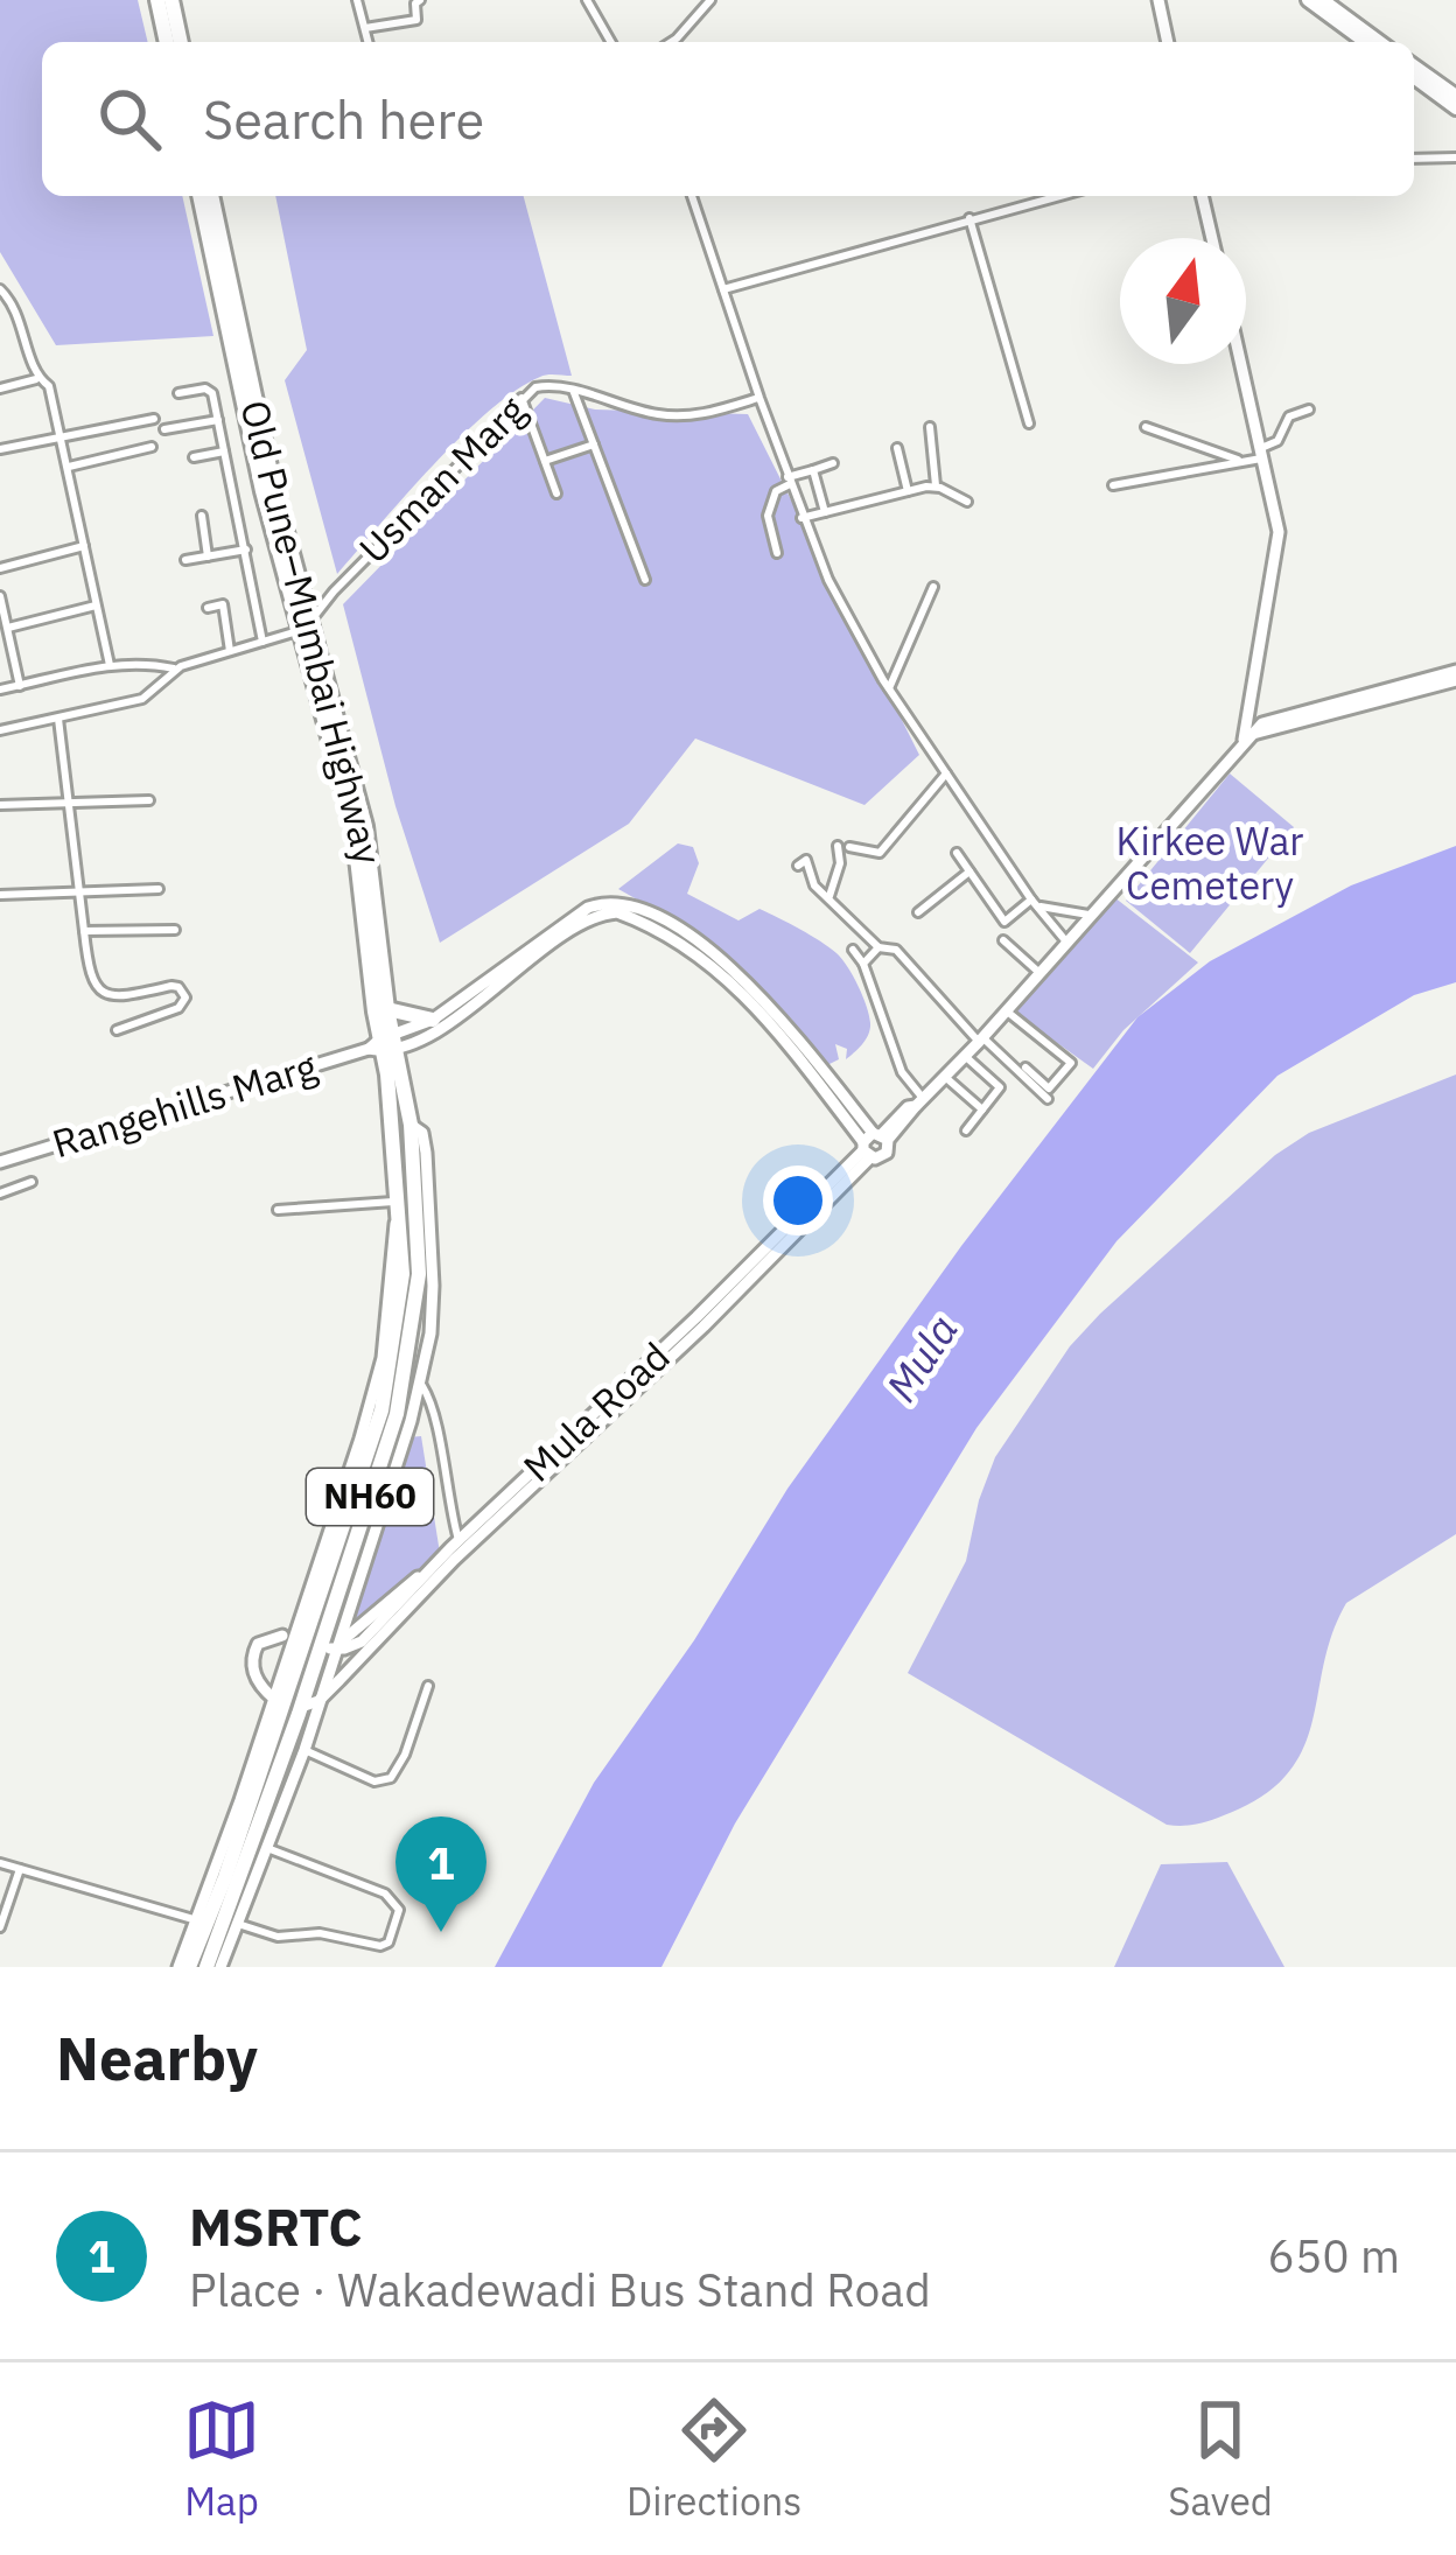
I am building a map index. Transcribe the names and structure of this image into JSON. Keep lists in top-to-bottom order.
{
  "streets": {
    "highway": ["Old Pune–Mumbai Highway", "NH60"],
    "street": ["Usman Marg", "Rangehills Marg", "Mula Road"]
  },
  "crossings": [
    ["Usman Marg", "Old Pune–Mumbai Highway"],
    ["Old Pune–Mumbai Highway", "Rangehills Marg"],
    ["Old Pune–Mumbai Highway", "Mula Road"]
  ],
  "water": ["Mula"],
  "parks": ["Kirkee War Cemetery"],
  "north": "top",
  "page": {
    "search": "Search here",
    "pins": "1",
    "heading": "Nearby",
    "list": [
      {
        "mark": "1",
        "name": "MSRTC",
        "note": "Place · Wakadewadi Bus Stand Road",
        "value": "650 m"
      }
    ],
    "nav": ["Map", "Directions", "Saved"]
  }
}
